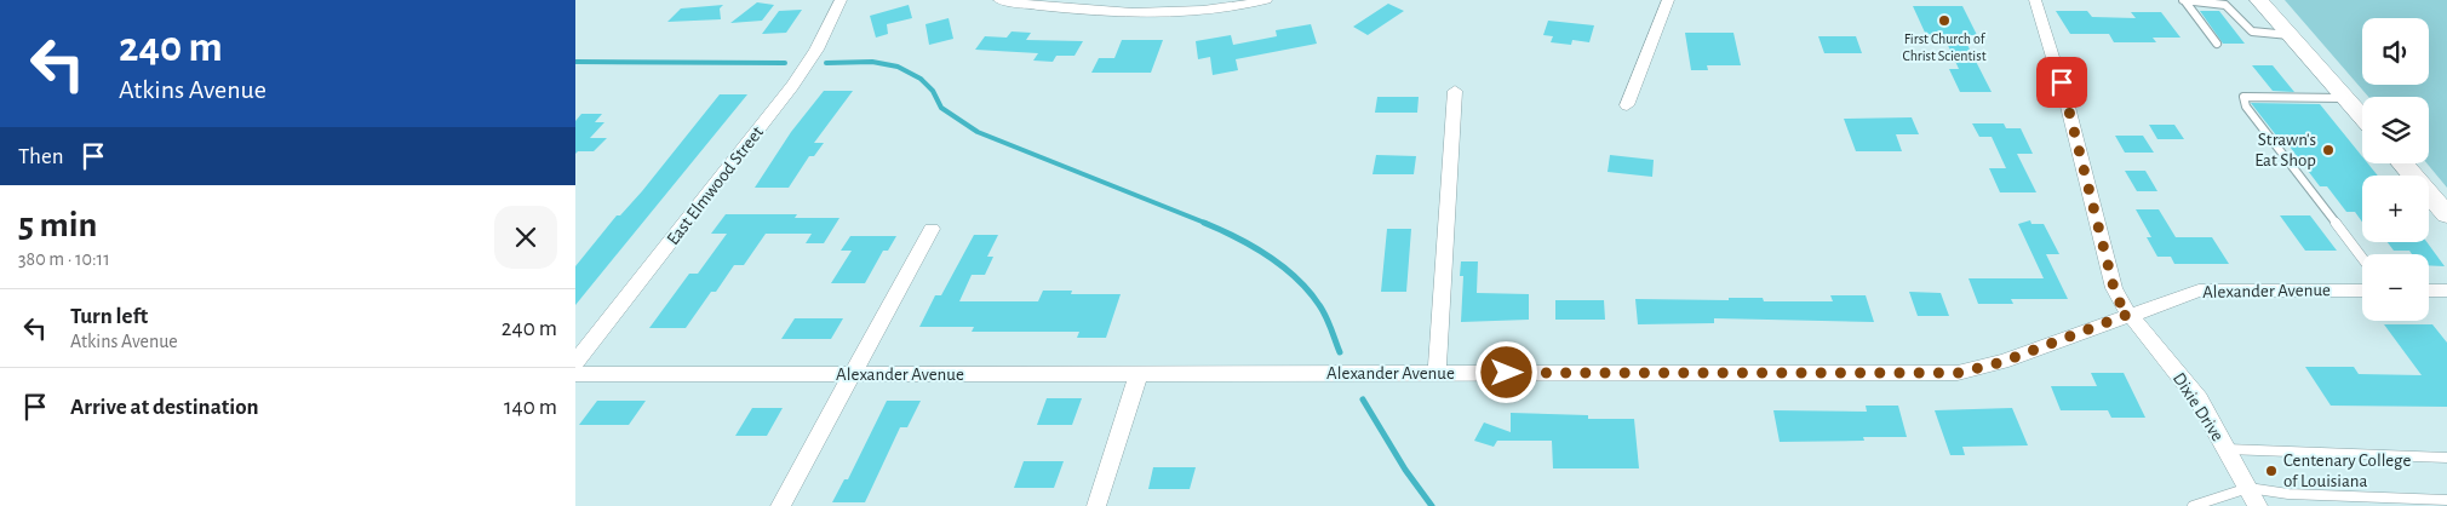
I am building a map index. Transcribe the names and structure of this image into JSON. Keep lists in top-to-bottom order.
{
  "streets": {
    "street": ["East Elmwood Street", "Alexander Avenue", "Dixie Drive"]
  },
  "crossings": [
    ["Alexander Avenue", "Dixie Drive"]
  ],
  "places": ["First Church of Christ Scientist", "Strawn's Eat Shop", "Centenary College of Louisiana"],
  "page": {
    "turn": ["240 m", "Atkins Avenue"],
    "map_buttons": ["+", "−"],
    "then": "Then",
    "heading": ["5 min", "380 m · 10:11"],
    "list": [
      {
        "name": "Turn left",
        "note": "Atkins Avenue",
        "value": "240 m"
      },
      {
        "name": "Arrive at destination",
        "value": "140 m"
      }
    ]
  }
}
